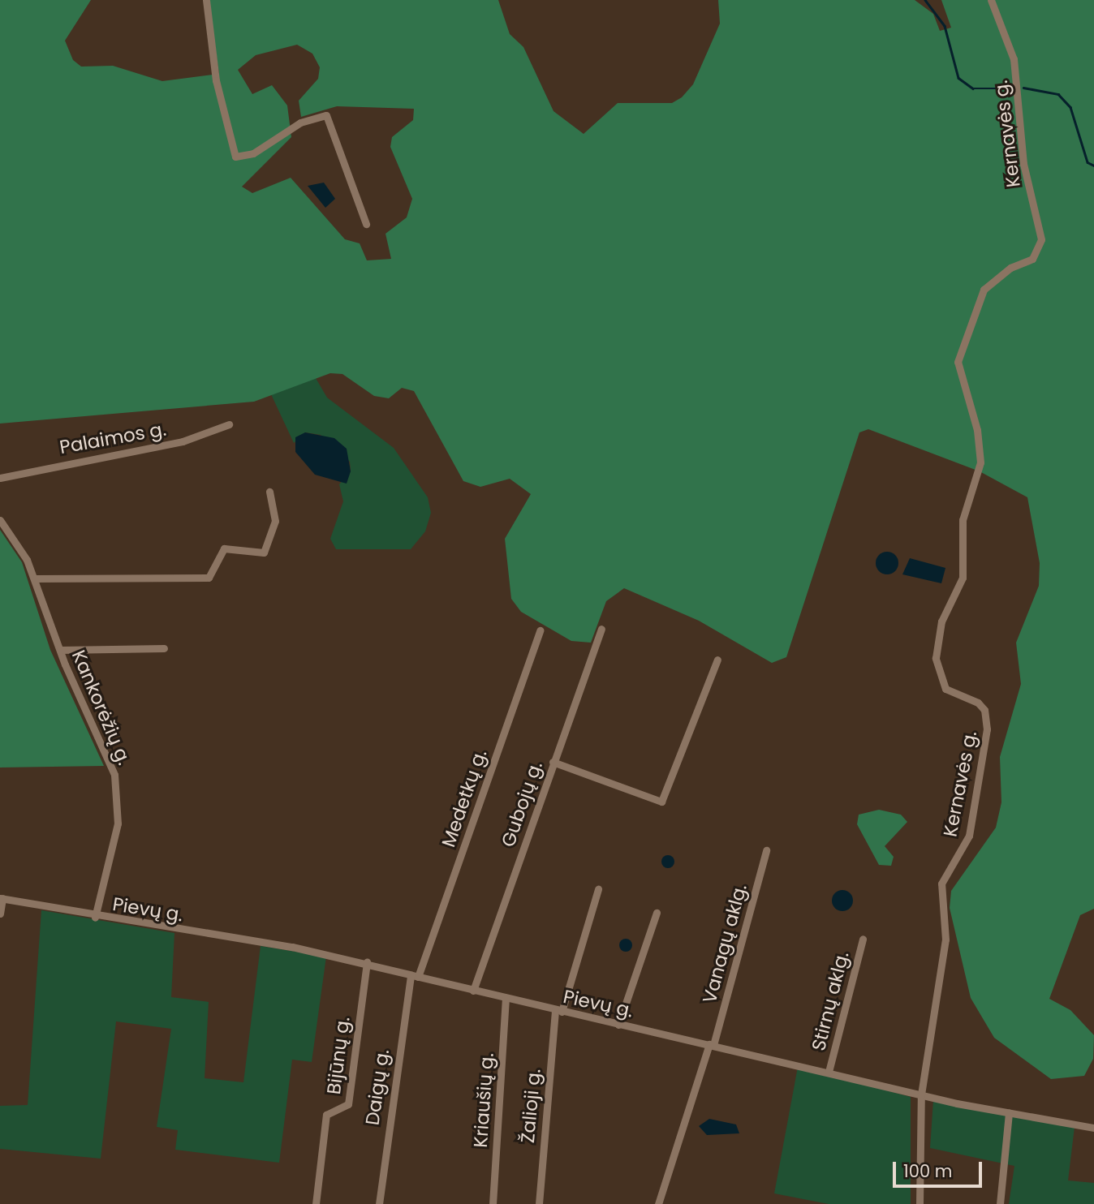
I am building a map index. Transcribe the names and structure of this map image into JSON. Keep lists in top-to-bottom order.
{
  "streets": {
    "street": [
      "Kernavės g.",
      "Palaimos g.",
      "Kankorėžių g.",
      "Medetkų g.",
      "Gubojų g.",
      "Pievų g.",
      "Vanagų aklg.",
      "Stirnų aklg.",
      "Bijūnų g.",
      "Daigų g.",
      "Kriaušių g.",
      "Žalioji g."
    ]
  },
  "crossings": [
    ["Kernavės g.", "Pievų g."],
    ["Kankorėžių g.", "Pievų g."],
    ["Medetkų g.", "Pievų g."],
    ["Medetkų g.", "Daigų g."],
    ["Gubojų g.", "Pievų g."],
    ["Pievų g.", "Vanagų aklg."],
    ["Pievų g.", "Stirnų aklg."],
    ["Pievų g.", "Bijūnų g."],
    ["Pievų g.", "Daigų g."],
    ["Pievų g.", "Kriaušių g."],
    ["Pievų g.", "Žalioji g."]
  ],
  "scale_bar": "100 m"
}
